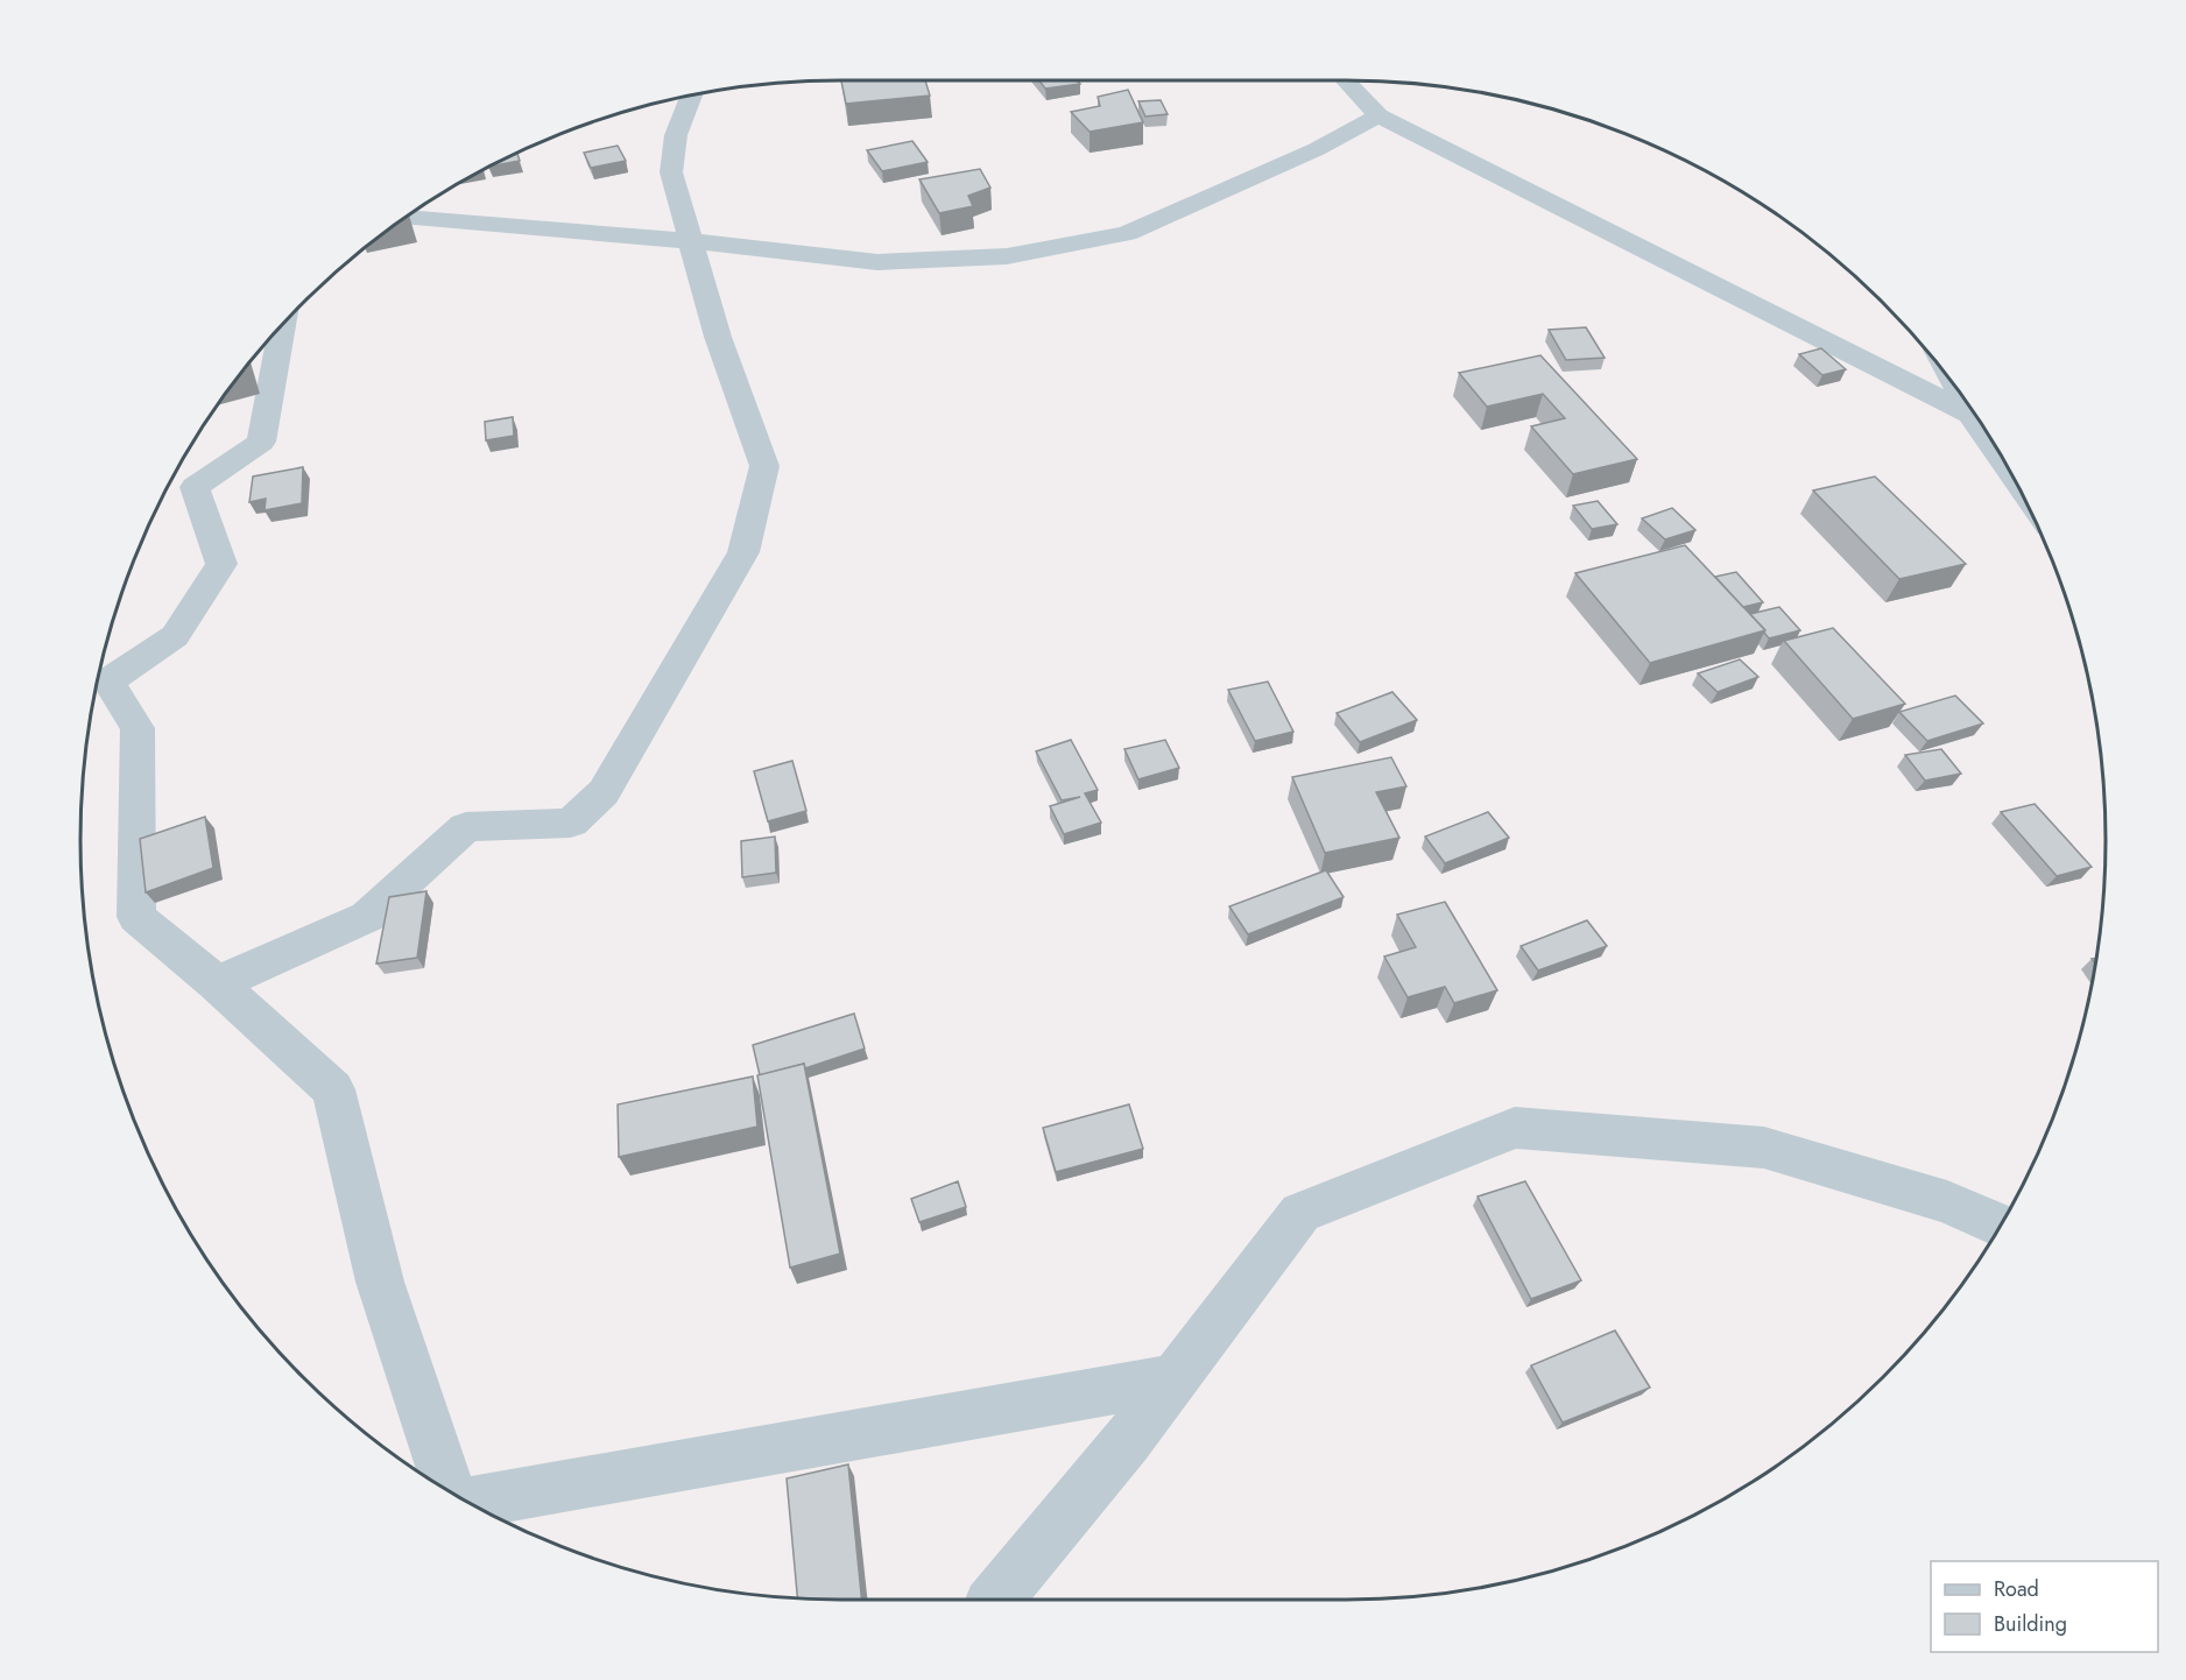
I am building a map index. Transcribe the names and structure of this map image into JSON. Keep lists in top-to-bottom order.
{
  "legend": ["Road", "Building"]
}
